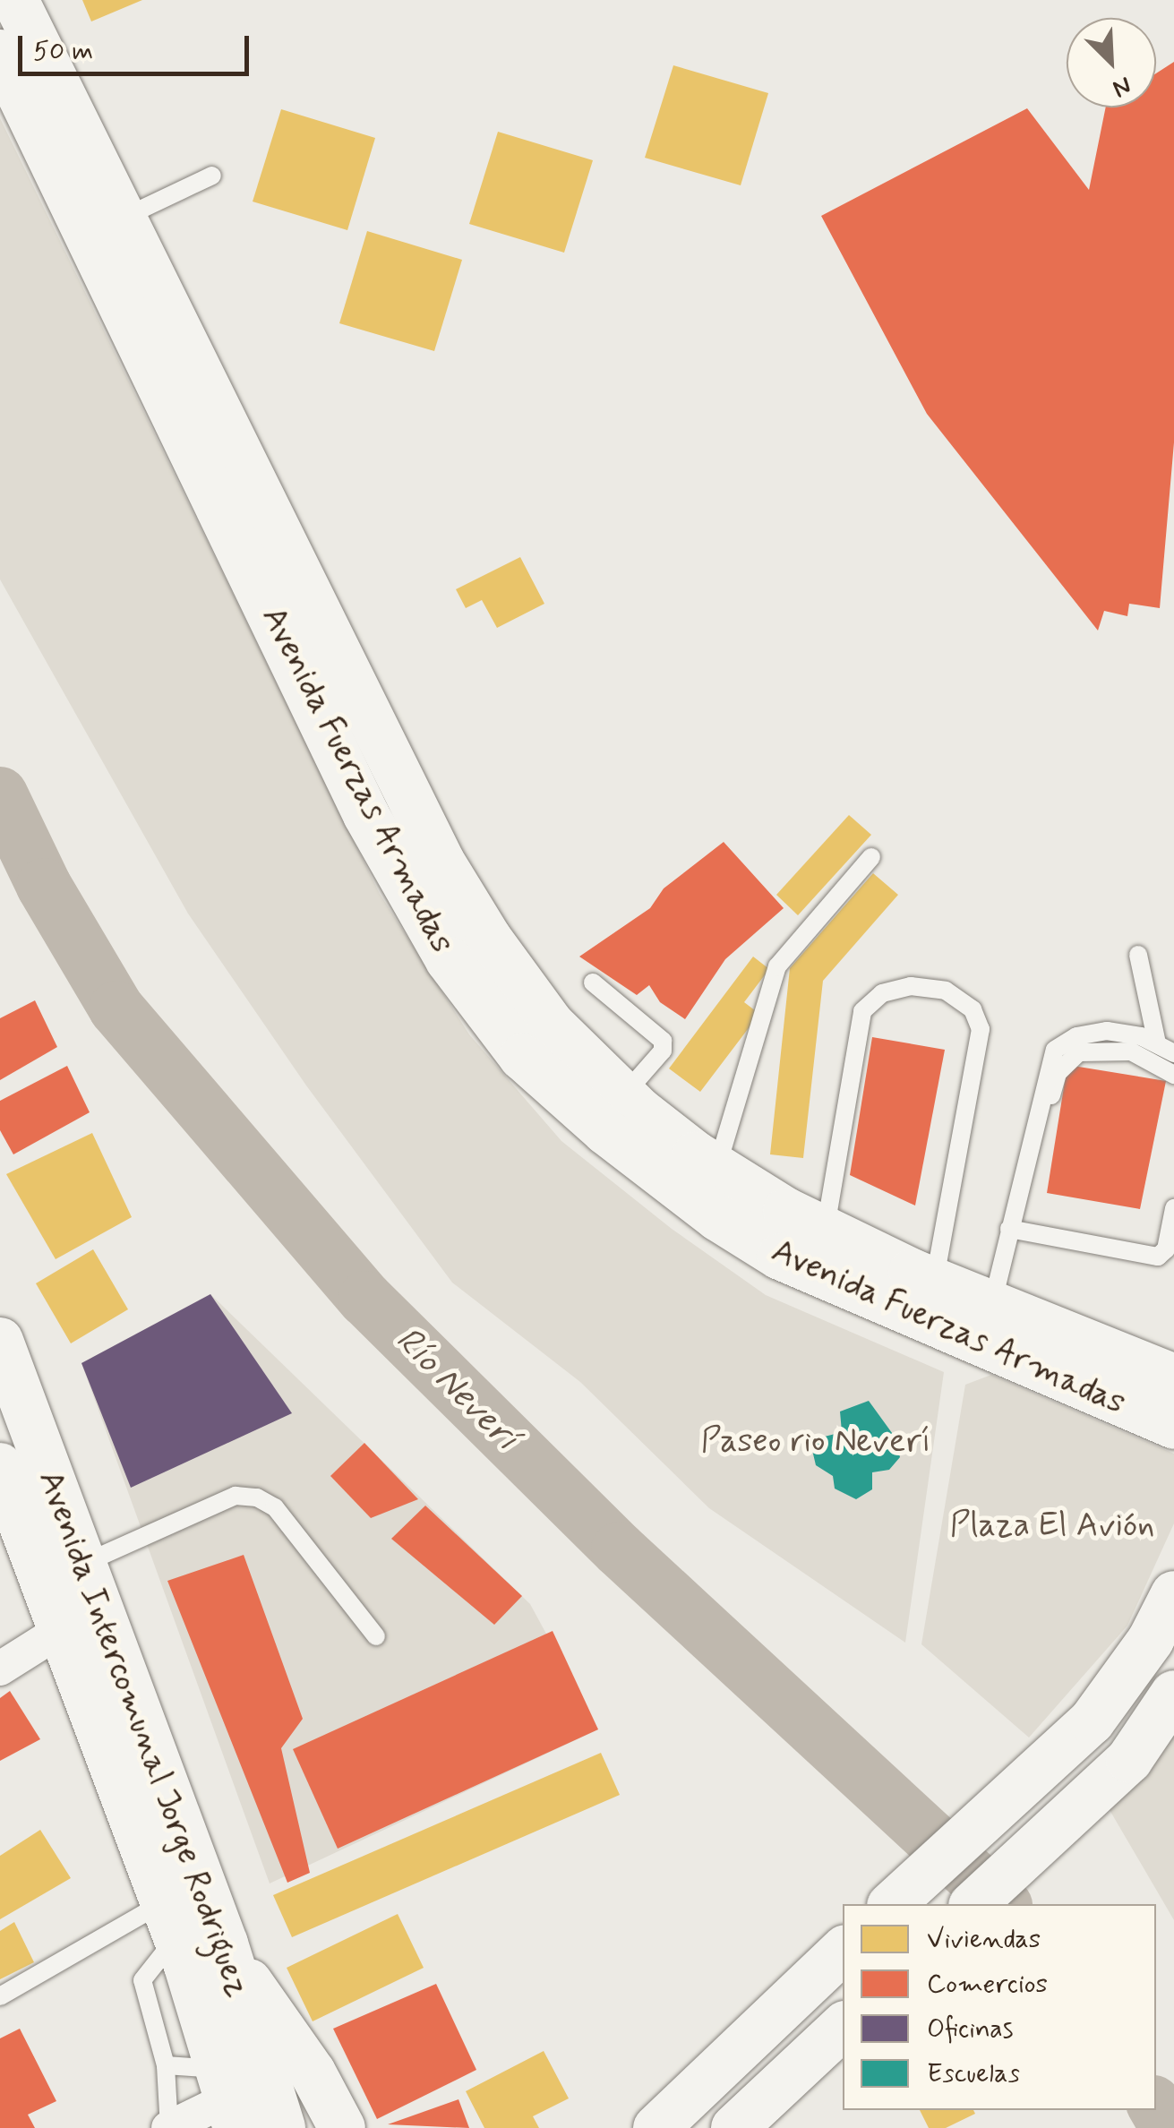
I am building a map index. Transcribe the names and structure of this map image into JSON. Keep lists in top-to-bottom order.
{
  "streets": {
    "street": ["Avenida Fuerzas Armadas", "Avenida Intercomunal Jorge Rodriguez"]
  },
  "water": ["Río Neverí"],
  "parks": ["Paseo rio Neverí", "Plaza El Avión"],
  "legend": [
    "Viviendas",
    "Comercios",
    "Oficinas",
    "Escuelas"
  ],
  "scale_bar": "50 m",
  "north": "bottom right"
}
